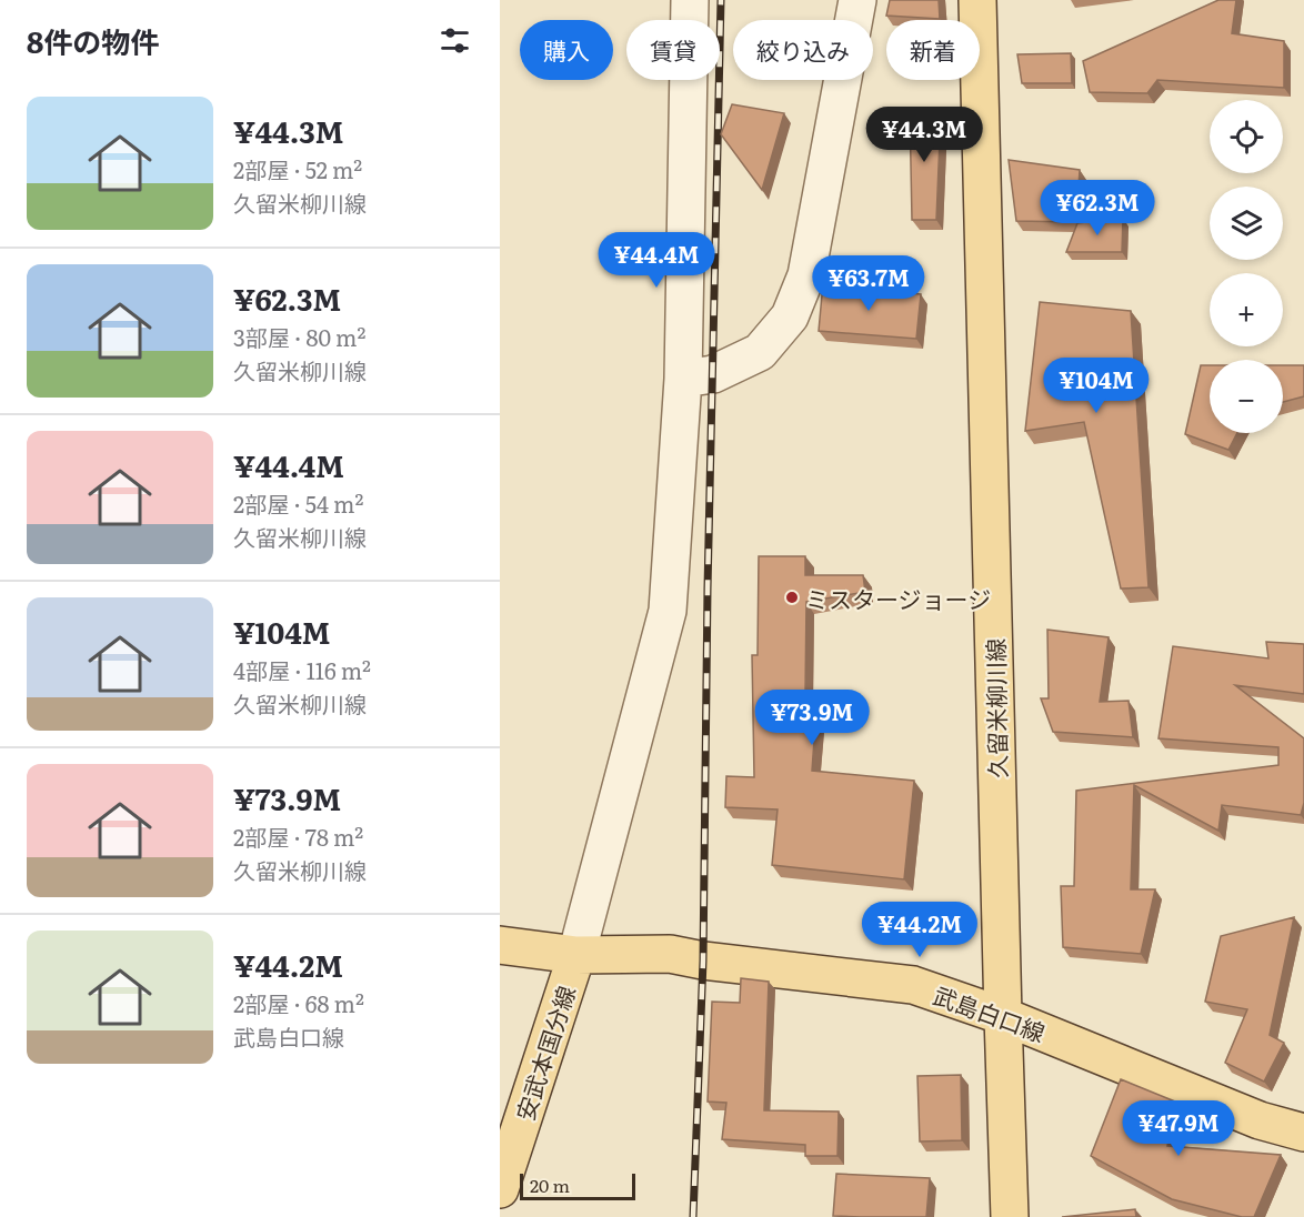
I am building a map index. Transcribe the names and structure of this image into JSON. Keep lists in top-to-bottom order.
{
  "streets": {
    "main road": ["久留米柳川線", "武島白口線", "安武本国分線"]
  },
  "crossings": [
    ["久留米柳川線", "武島白口線"],
    ["武島白口線", "安武本国分線"]
  ],
  "places": ["ミスタージョージ"],
  "scale_bar": "20 m",
  "page": {
    "heading": "8件の物件",
    "chip": [
      "購入",
      "賃貸",
      "絞り込み",
      "新着"
    ],
    "list": [
      {
        "name": "¥44.3M",
        "note": "2部屋 · 52 m² · 久留米柳川線"
      },
      {
        "name": "¥62.3M",
        "note": "3部屋 · 80 m² · 久留米柳川線"
      },
      {
        "name": "¥44.4M",
        "note": "2部屋 · 54 m² · 久留米柳川線"
      },
      {
        "name": "¥104M",
        "note": "4部屋 · 116 m² · 久留米柳川線"
      },
      {
        "name": "¥73.9M",
        "note": "2部屋 · 78 m² · 久留米柳川線"
      },
      {
        "name": "¥44.2M",
        "note": "2部屋 · 68 m² · 武島白口線"
      }
    ],
    "map_buttons": ["+", "−"],
    "price": [
      "¥44.3M",
      "¥62.3M",
      "¥44.4M",
      "¥63.7M",
      "¥104M",
      "¥73.9M",
      "¥44.2M",
      "¥47.9M"
    ],
    "scale": "20 m"
  }
}
